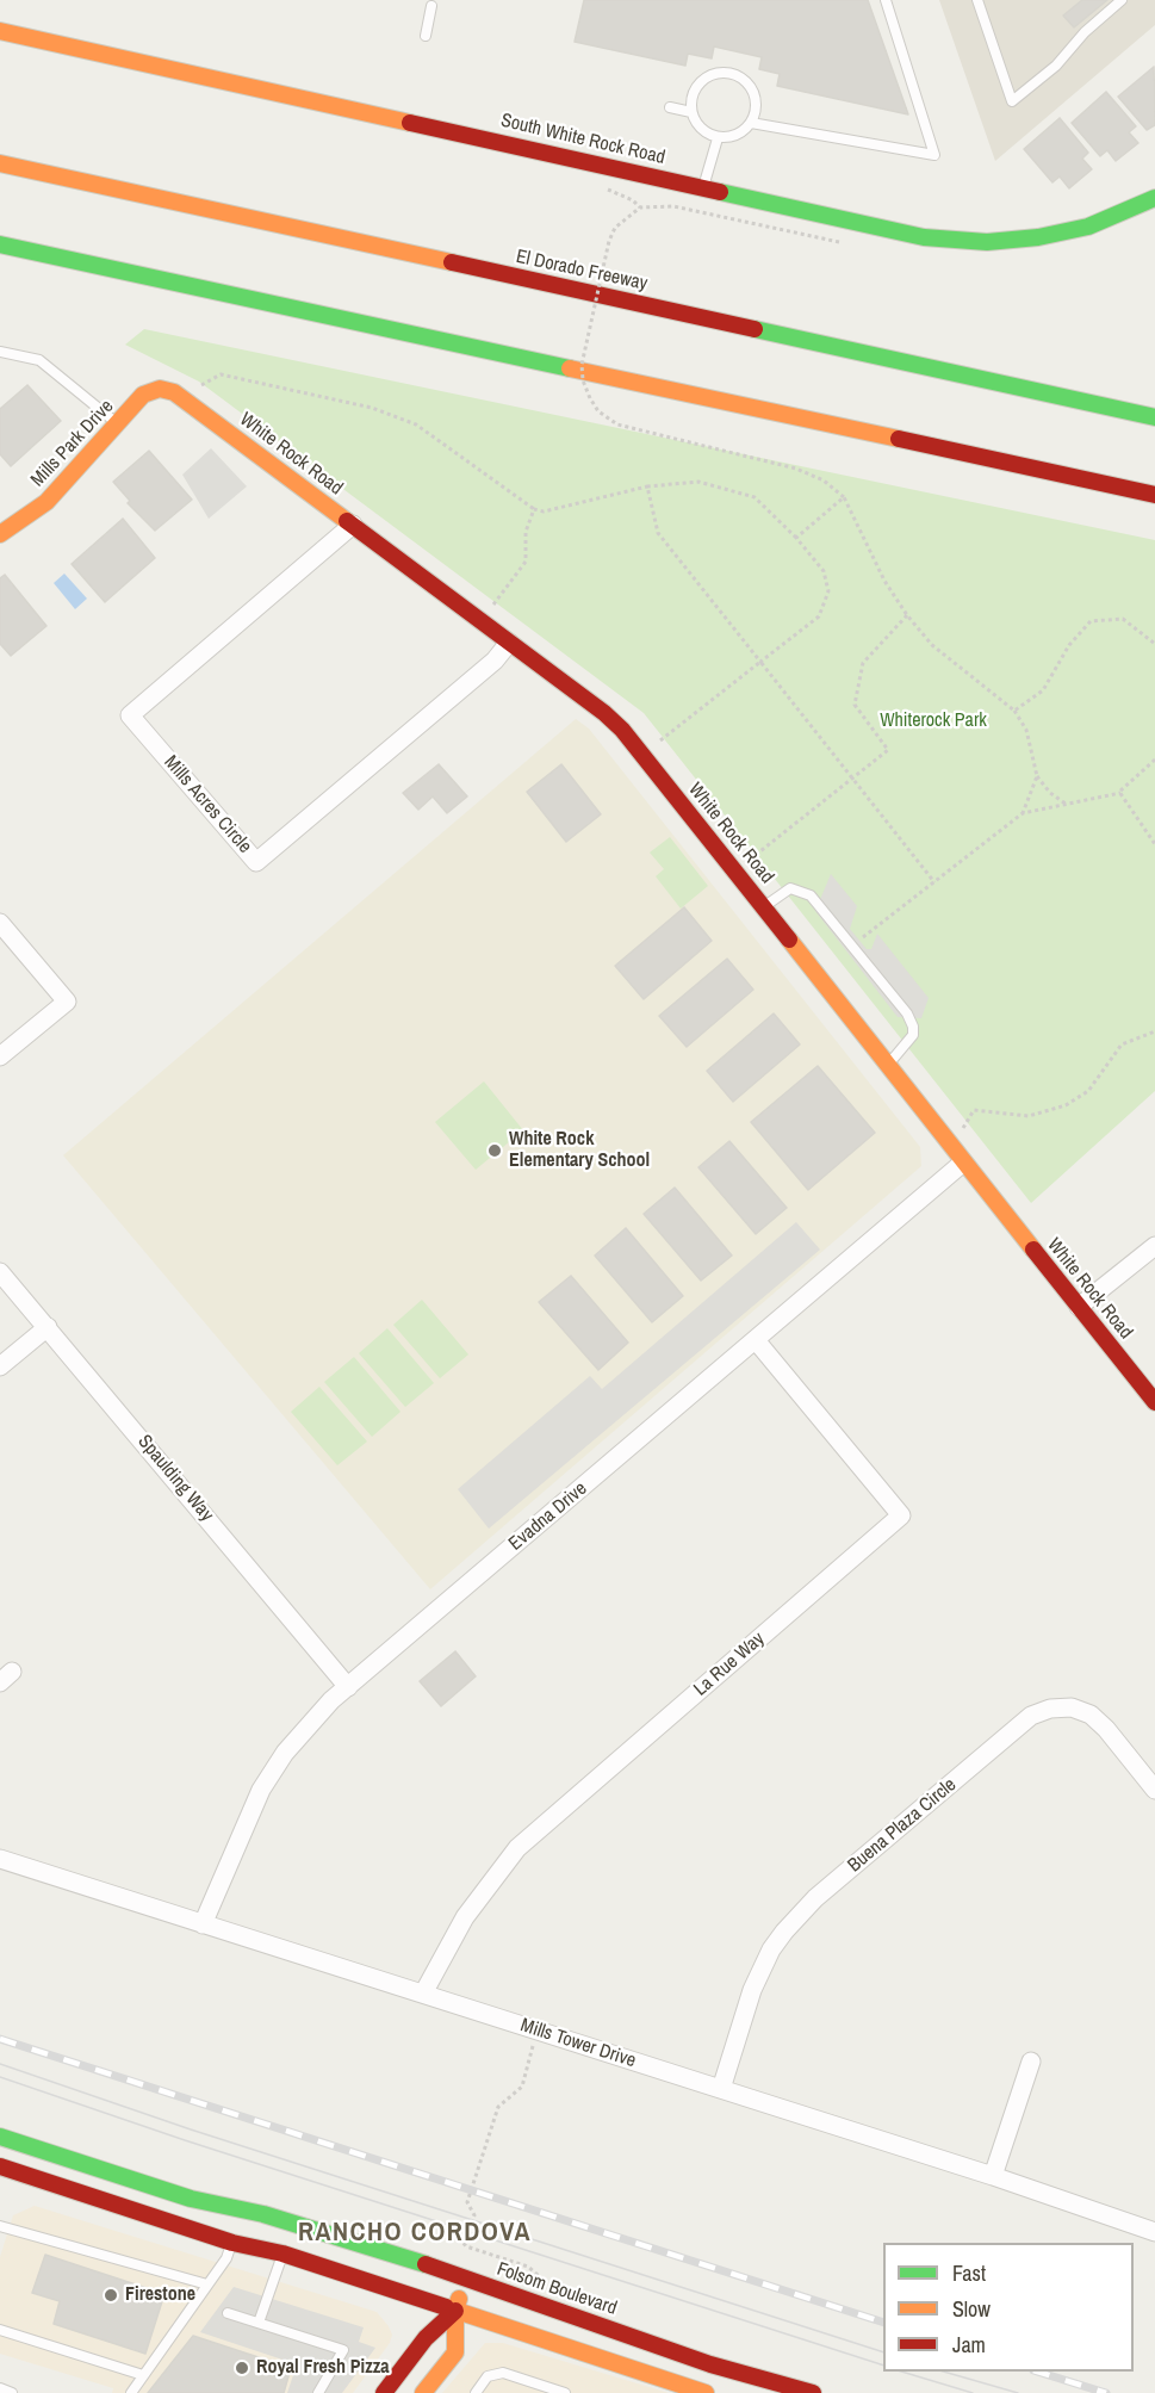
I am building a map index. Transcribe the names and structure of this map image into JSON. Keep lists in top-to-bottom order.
{
  "streets": {
    "main road": [
      "South White Rock Road",
      "El Dorado Freeway",
      "Mills Park Drive",
      "White Rock Road",
      "Folsom Boulevard"
    ],
    "street": [
      "Mills Acres Circle",
      "Spaulding Way",
      "Evadna Drive",
      "La Rue Way",
      "Buena Plaza Circle",
      "Mills Tower Drive"
    ]
  },
  "crossings": [
    ["Mills Park Drive", "White Rock Road"],
    ["White Rock Road", "Mills Acres Circle"],
    ["White Rock Road", "Evadna Drive"],
    ["Spaulding Way", "Evadna Drive"],
    ["Evadna Drive", "La Rue Way"],
    ["Evadna Drive", "Mills Tower Drive"],
    ["La Rue Way", "Mills Tower Drive"],
    ["Buena Plaza Circle", "Mills Tower Drive"]
  ],
  "districts": ["RANCHO CORDOVA"],
  "parks": ["Whiterock Park"],
  "places": ["White Rock Elementary School", "Firestone", "Royal Fresh Pizza"],
  "legend": ["Fast", "Slow", "Jam"]
}
